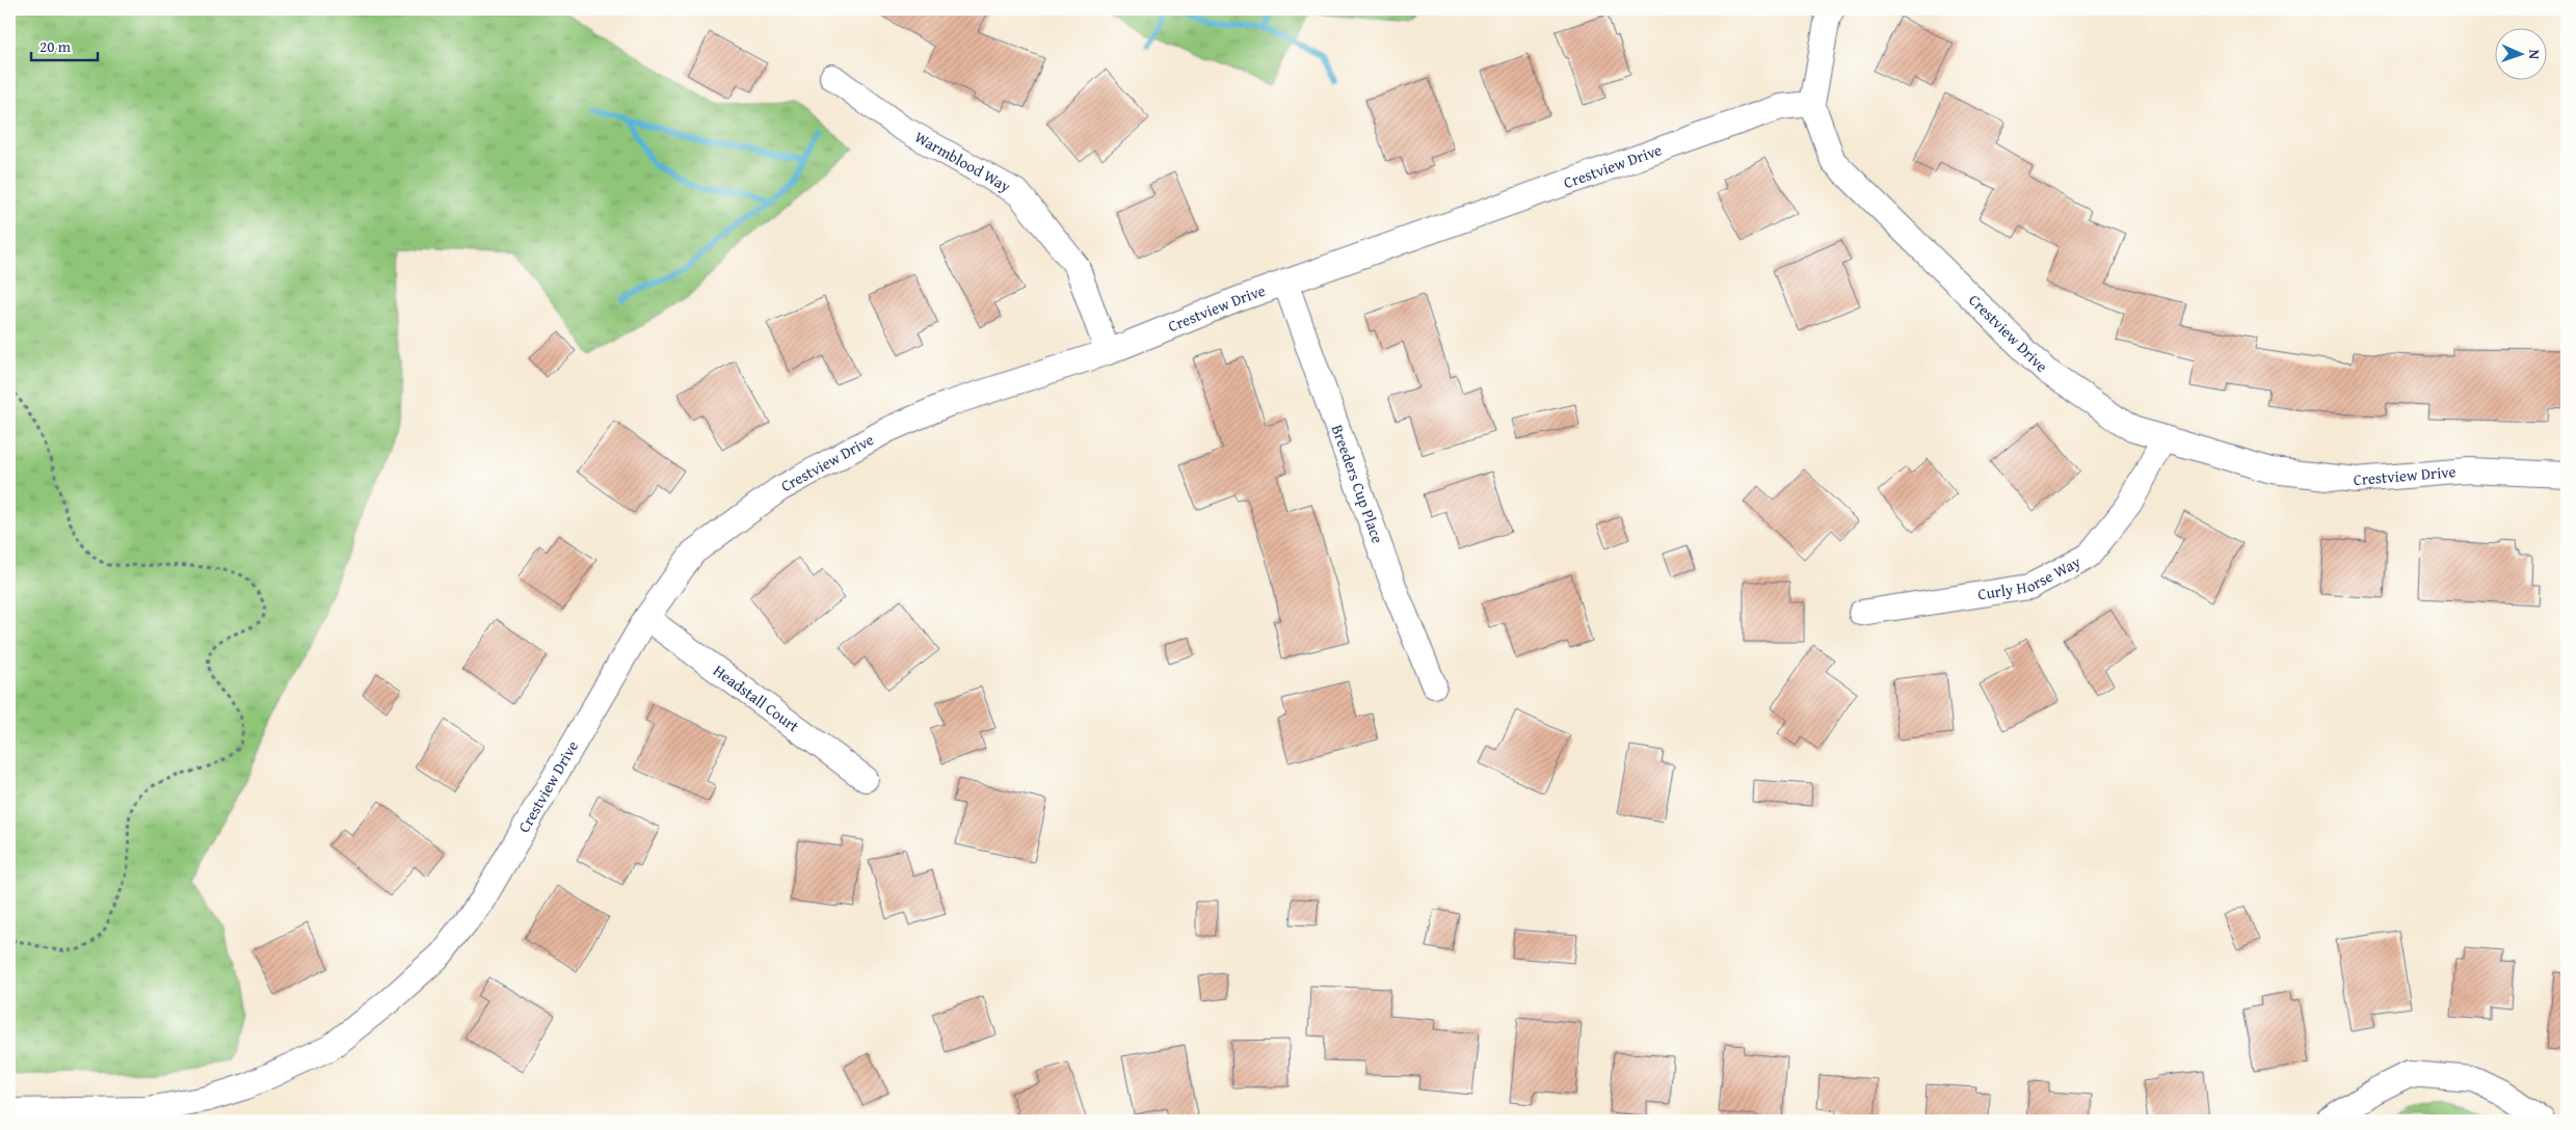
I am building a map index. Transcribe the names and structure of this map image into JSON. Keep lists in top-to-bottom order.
{
  "streets": {
    "street": [
      "Warmblood Way",
      "Crestview Drive",
      "Breeders Cup Place",
      "Curly Horse Way",
      "Headstall Court"
    ]
  },
  "crossings": [
    ["Warmblood Way", "Crestview Drive"],
    ["Crestview Drive", "Breeders Cup Place"],
    ["Crestview Drive", "Curly Horse Way"],
    ["Crestview Drive", "Headstall Court"]
  ],
  "scale_bar": "20 m",
  "north": "right"
}
